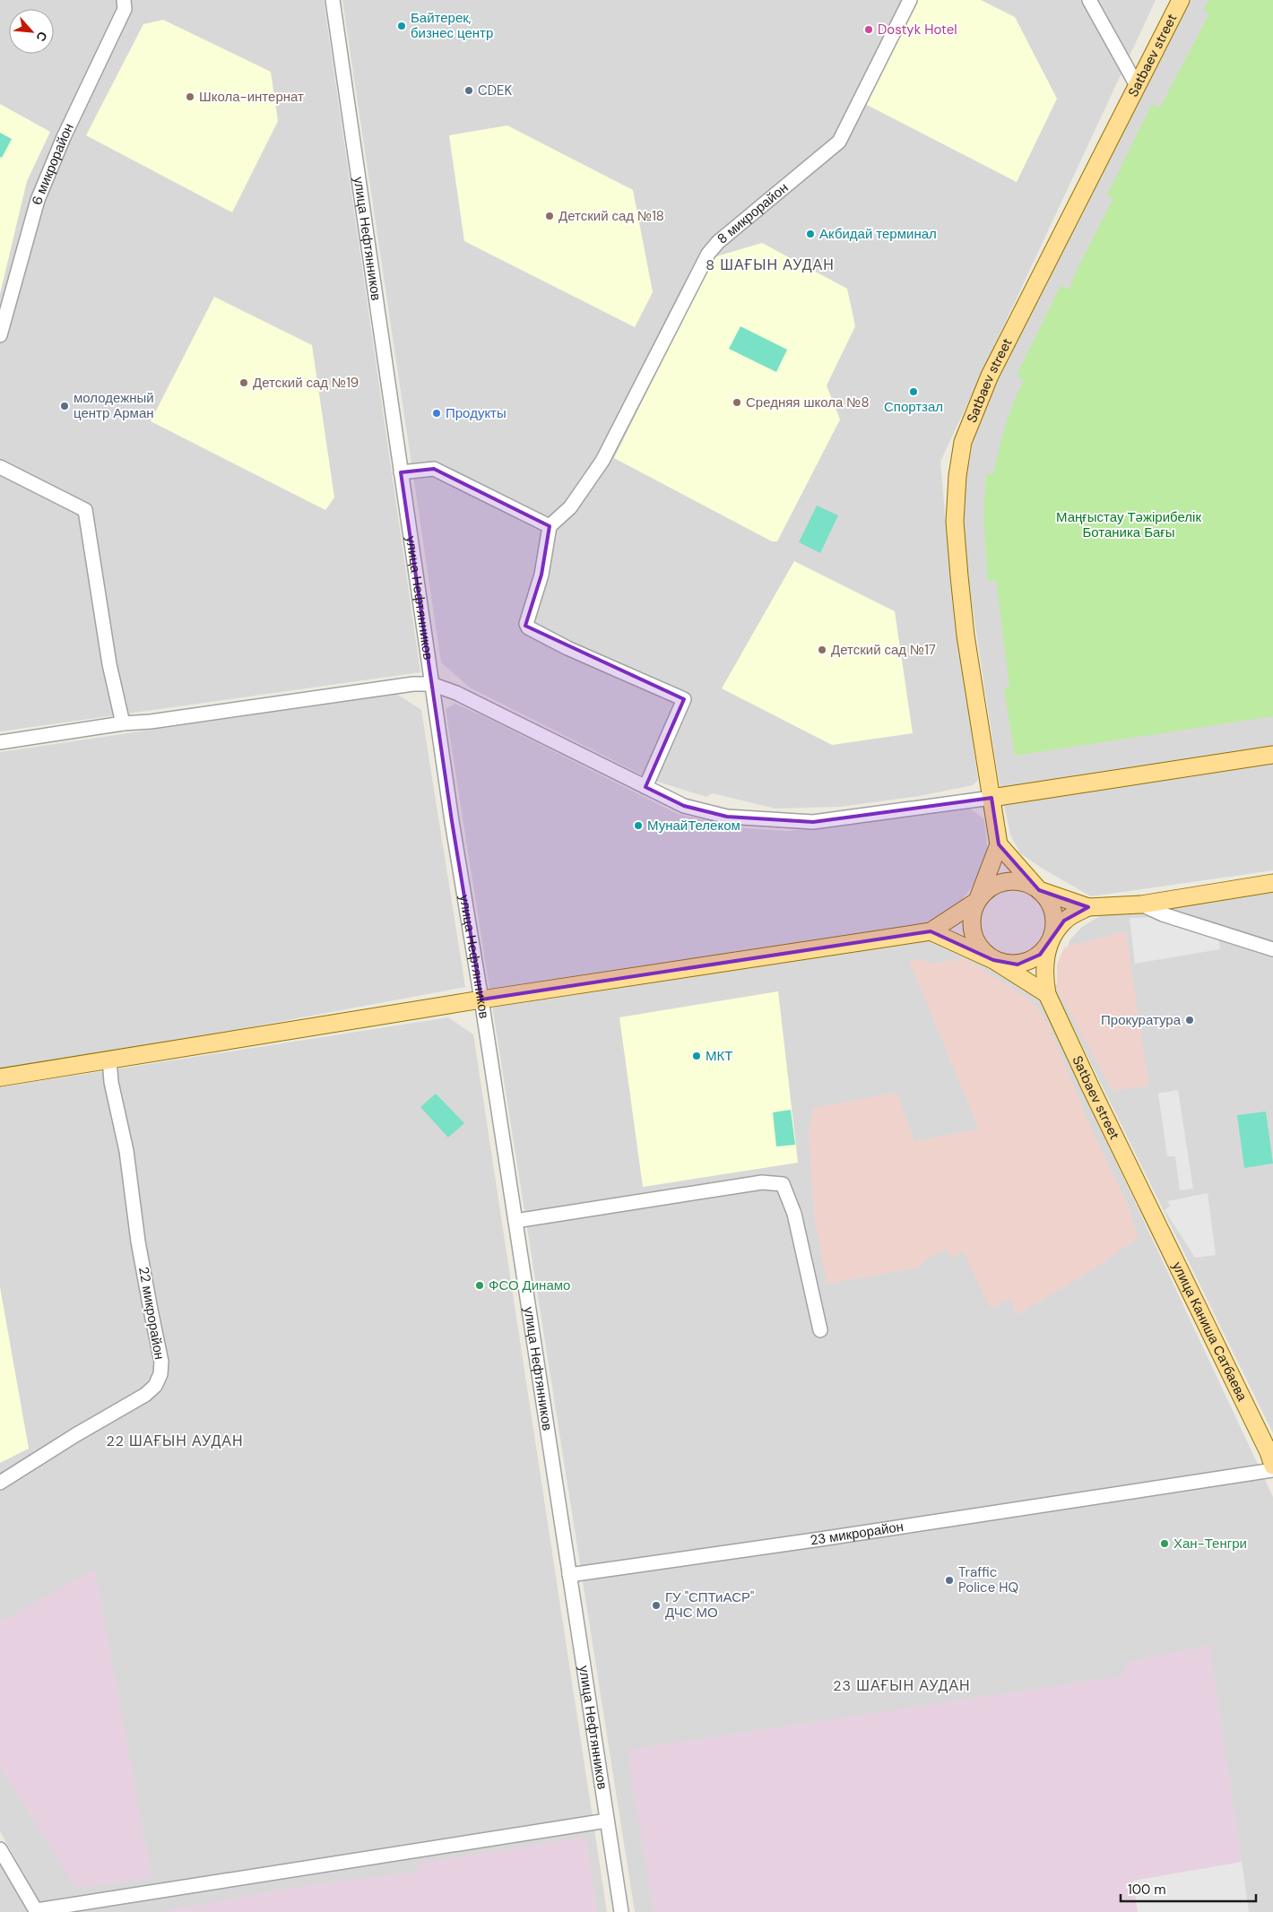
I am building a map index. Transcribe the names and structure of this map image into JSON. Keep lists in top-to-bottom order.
{
  "streets": {
    "main road": ["Satbaev street", "улица Каниша Сатбаева"],
    "street": [
      "6 микрорайон",
      "8 микрорайон",
      "улица Нефтянников",
      "22 микрорайон",
      "23 микрорайон"
    ]
  },
  "crossings": [
    ["Satbaev street", "улица Каниша Сатбаева"],
    ["улица Нефтянников", "23 микрорайон"]
  ],
  "districts": ["8 ШАҒЫН АУДАН", "22 ШАҒЫН АУДАН", "23 ШАҒЫН АУДАН"],
  "parks": ["Маңғыстау Тәжірибелік Ботаника Бағы"],
  "places": [
    "Байтерек, бизнес центр",
    "Dostyk Hotel",
    "CDEK",
    "Школа-интернат",
    "Детский сад №18",
    "Акбидай терминал",
    "Детский сад №19",
    "Спортзал",
    "Средняя школа №8",
    "молодежный центр Арман",
    "Продукты",
    "Детский сад №17",
    "МунайТелеком",
    "Прокуратура",
    "МКТ",
    "ФСО Динамо",
    "Хан-Тенгри",
    "Traffic Police HQ",
    "ГУ \"СПТиАСР\" ДЧС МО"
  ],
  "scale_bar": "100 m",
  "north": "bottom right"
}
